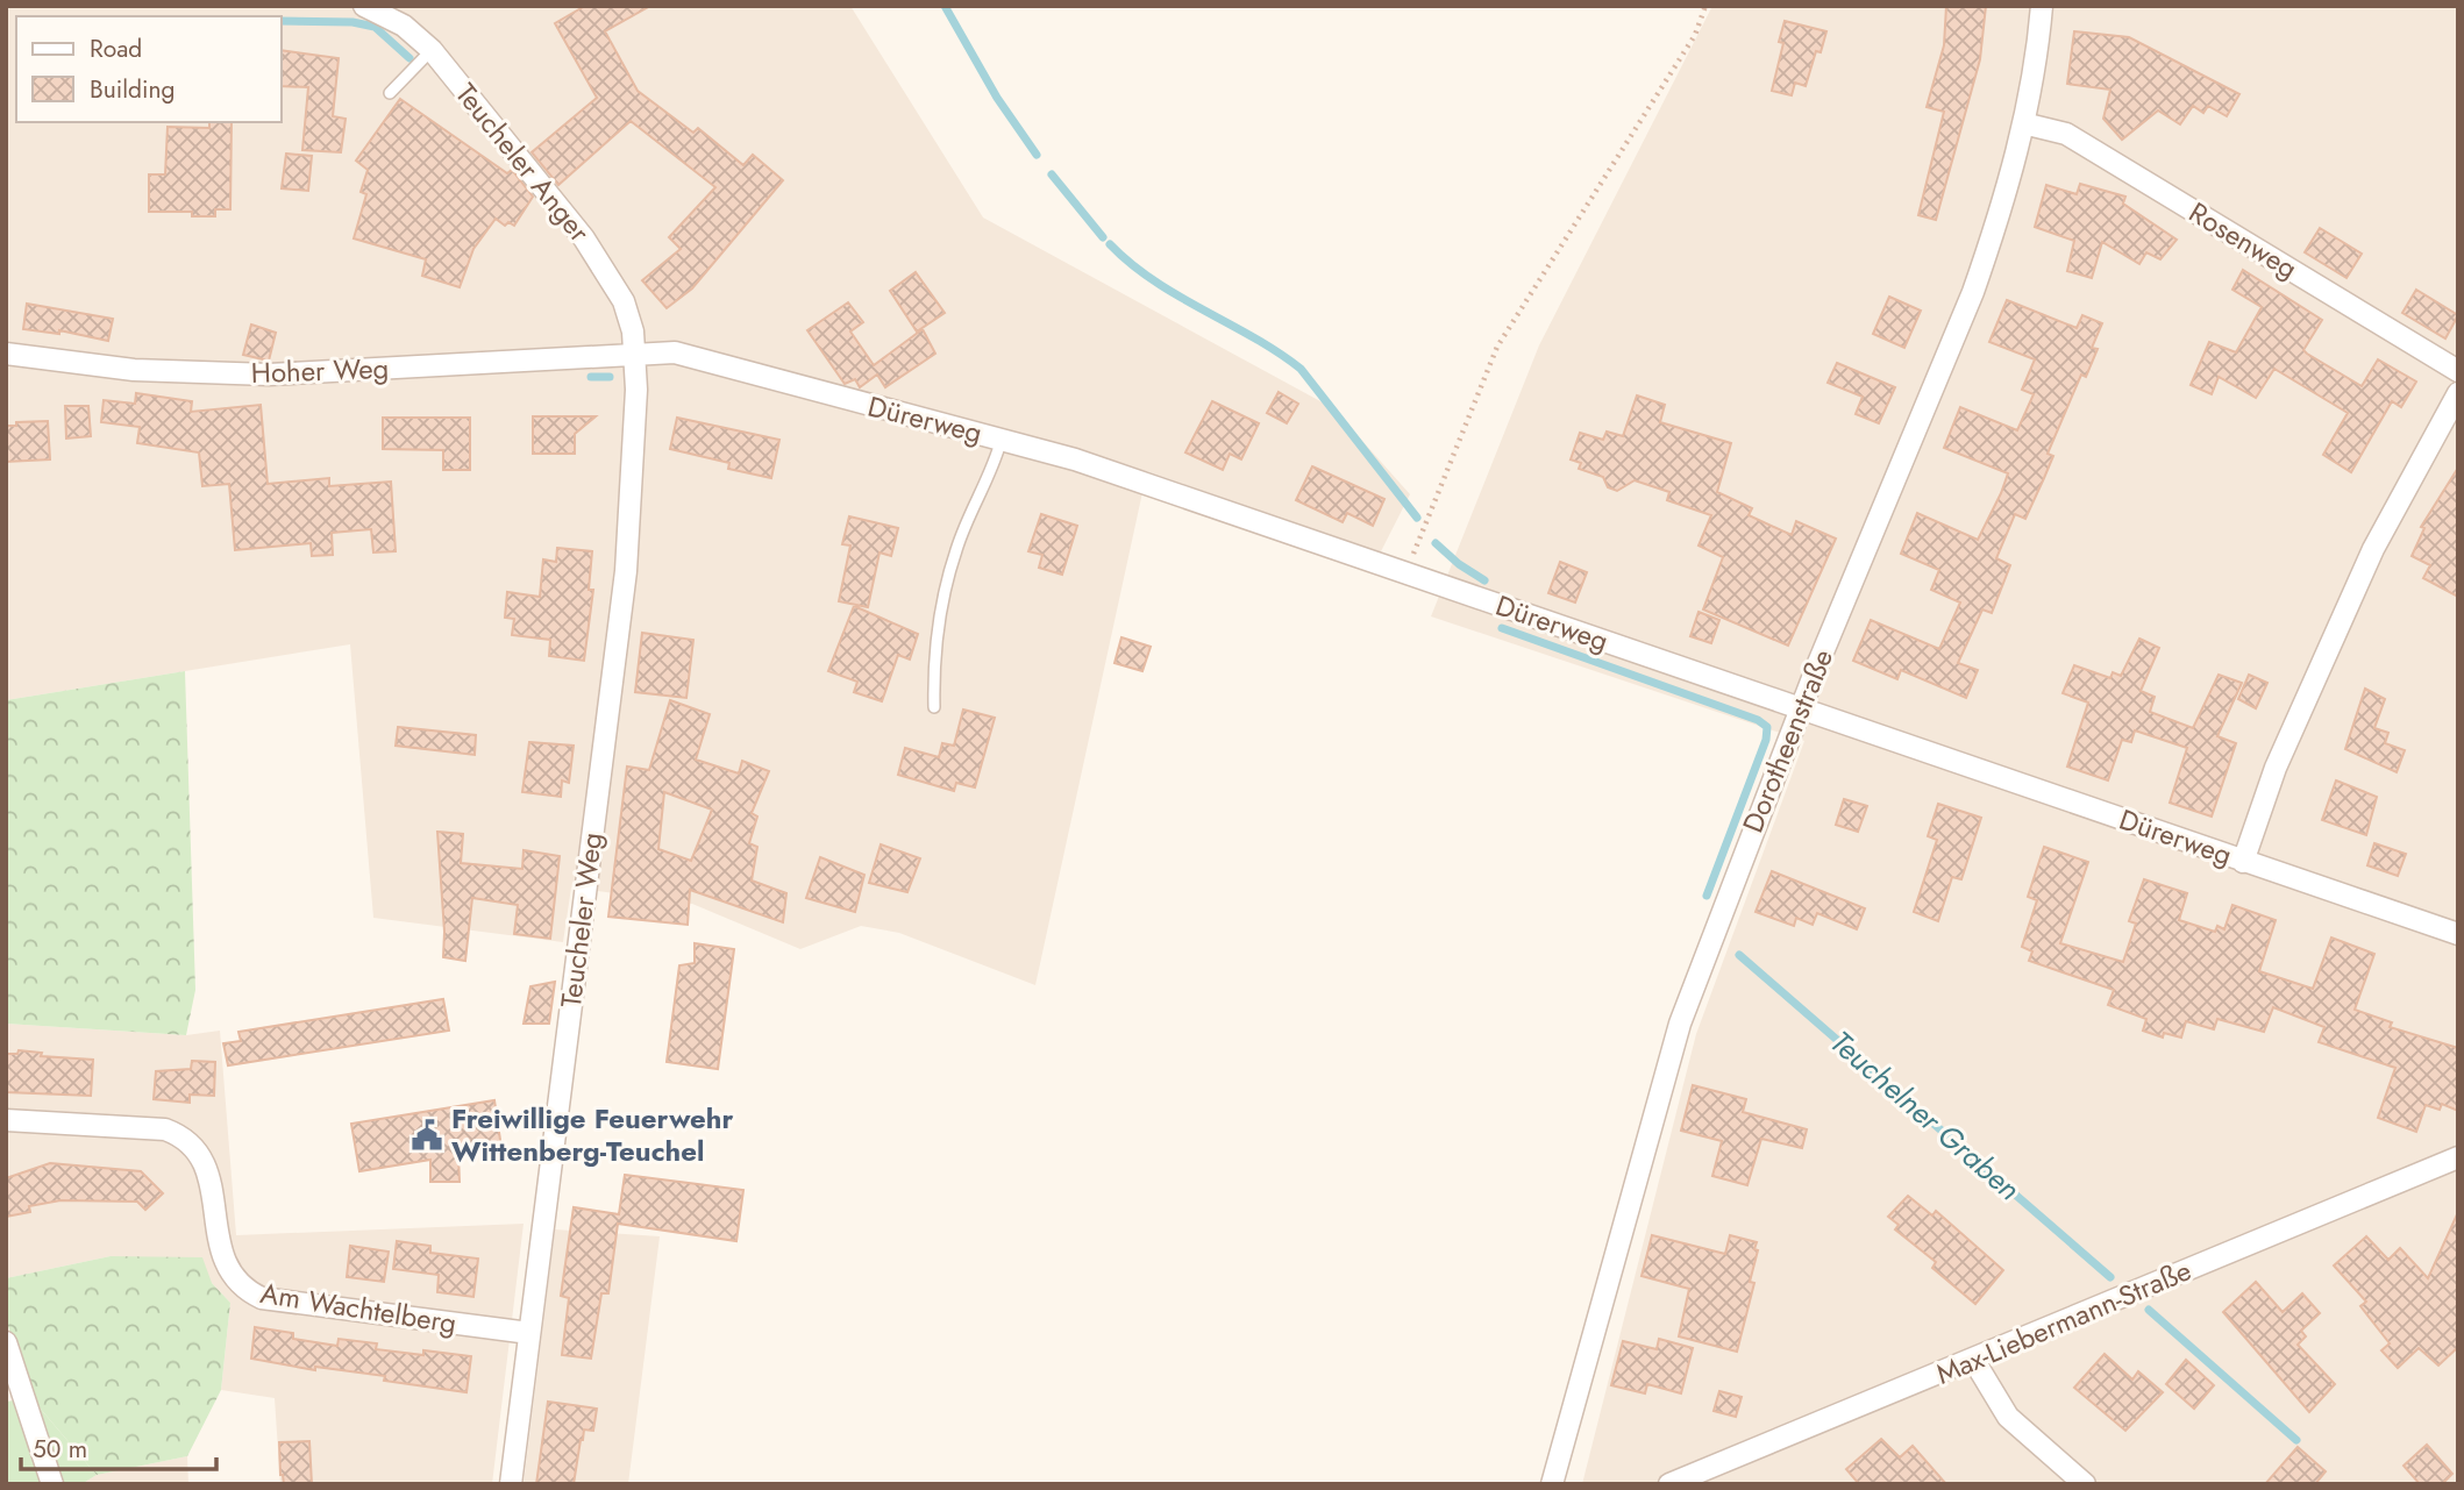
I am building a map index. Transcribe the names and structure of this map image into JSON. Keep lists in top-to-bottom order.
{
  "streets": {
    "street": [
      "Teucheler Anger",
      "Rosenweg",
      "Hoher Weg",
      "Dürerweg",
      "Dorotheenstraße",
      "Teucheler Weg",
      "Am Wachtelberg",
      "Max-Liebermann-Straße"
    ]
  },
  "crossings": [
    ["Teucheler Anger", "Hoher Weg"],
    ["Teucheler Anger", "Dürerweg"],
    ["Teucheler Anger", "Teucheler Weg"],
    ["Rosenweg", "Dorotheenstraße"],
    ["Hoher Weg", "Dürerweg"],
    ["Hoher Weg", "Teucheler Weg"],
    ["Dürerweg", "Dorotheenstraße"],
    ["Dürerweg", "Teucheler Weg"],
    ["Teucheler Weg", "Am Wachtelberg"]
  ],
  "water": ["Teuchelner Graben"],
  "places": {
    "public building": ["Freiwillige Feuerwehr Wittenberg-Teuchel"]
  },
  "legend": ["Road", "Building"],
  "scale_bar": "50 m"
}
